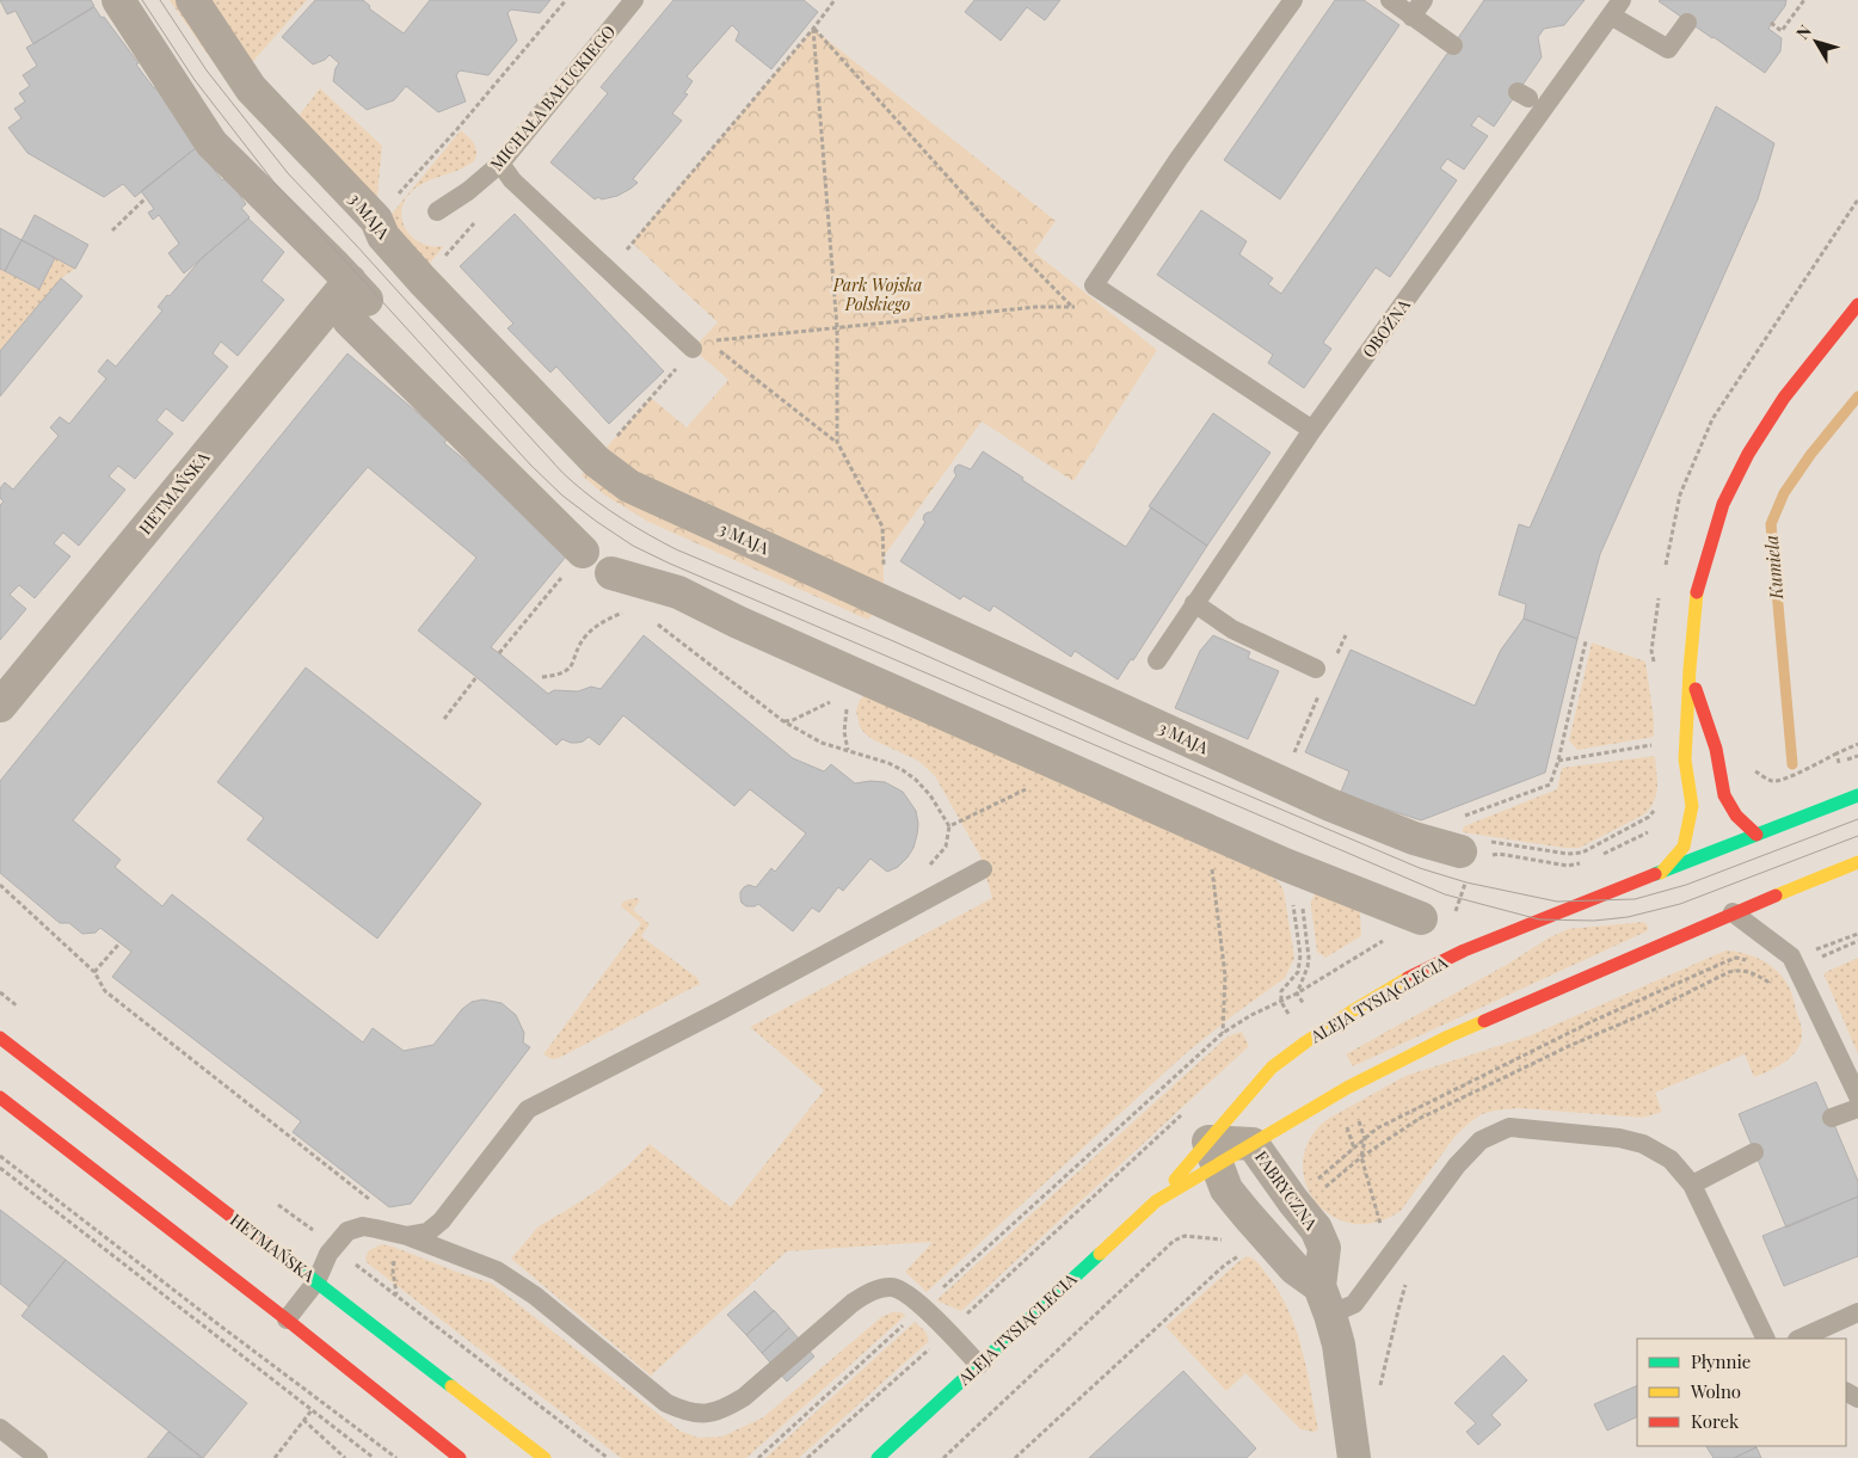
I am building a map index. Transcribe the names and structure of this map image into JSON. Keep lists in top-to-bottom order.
{
  "streets": {
    "main road": ["HETMAŃSKA", "ALEJA TYSIĄCLECIA"],
    "street": ["3 MAJA", "FABRYCZNA"],
    "lane": ["MICHAŁA BAŁUCKIEGO", "OBOŹNA"]
  },
  "crossings": [
    ["ALEJA TYSIĄCLECIA", "FABRYCZNA"]
  ],
  "water": ["Kumiela"],
  "parks": ["Park Wojska Polskiego"],
  "legend": ["Płynnie", "Wolno", "Korek"],
  "north": "top left"
}
